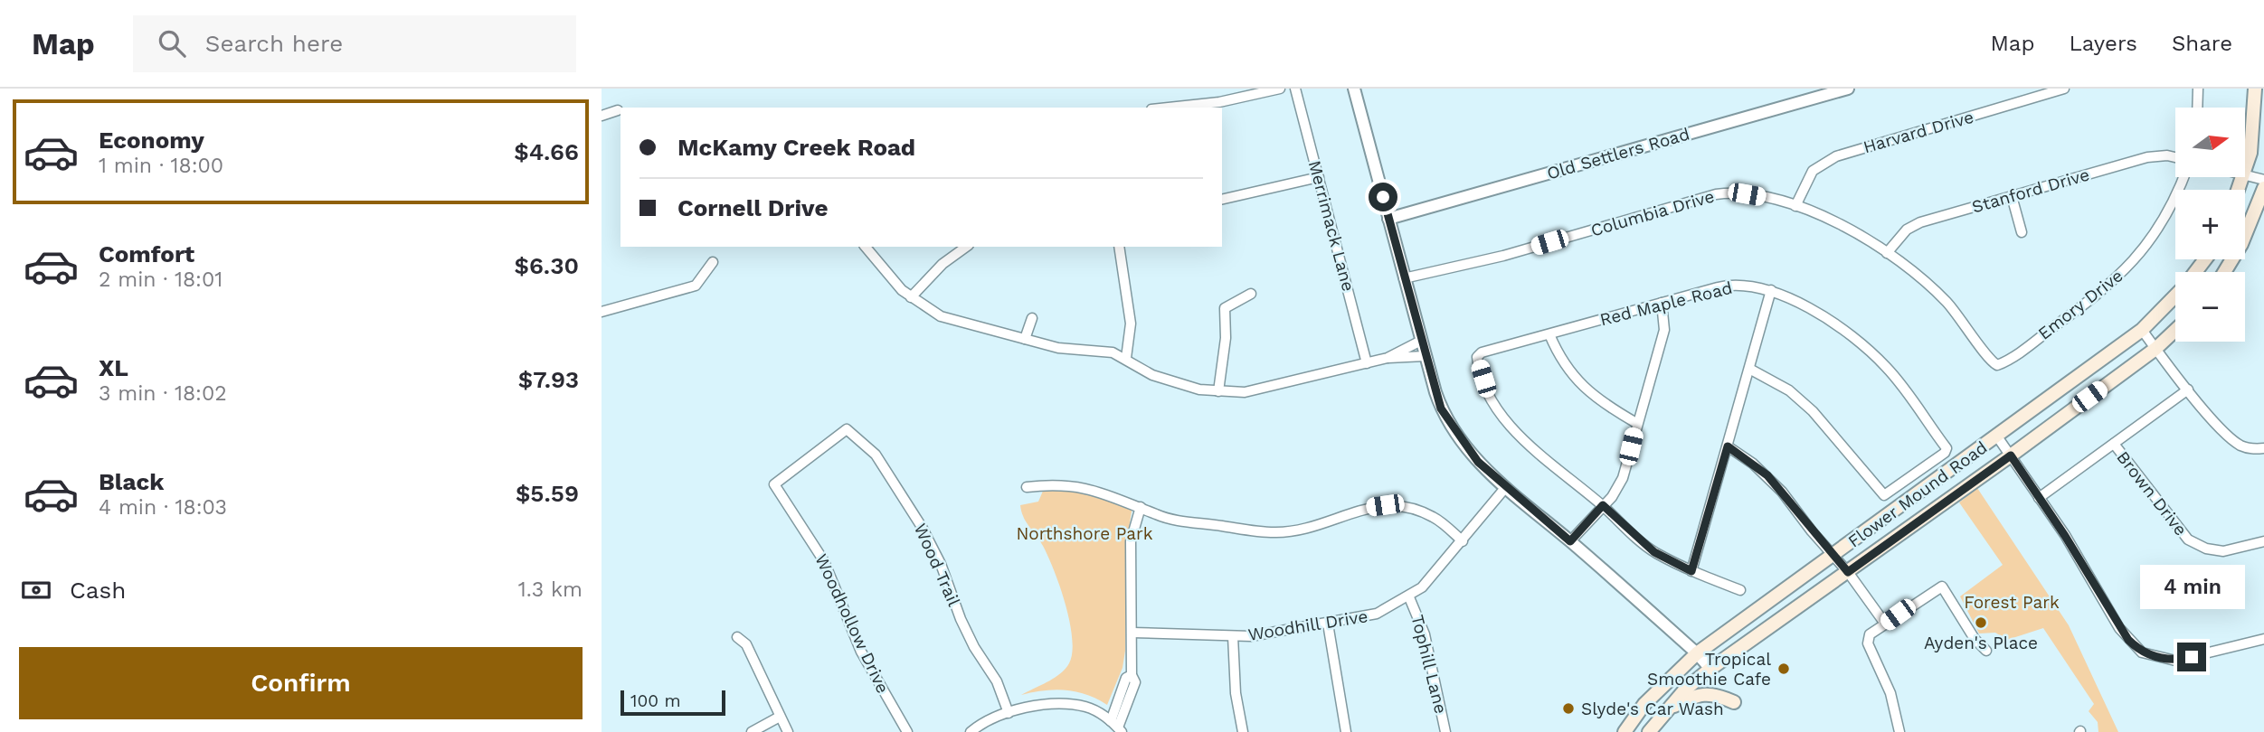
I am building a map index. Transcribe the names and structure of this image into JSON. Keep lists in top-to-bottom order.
{
  "streets": {
    "main road": ["Flower Mound Road"],
    "street": [
      "Harvard Drive",
      "Old Settlers Road",
      "Stanford Drive",
      "Columbia Drive",
      "Merrimack Lane",
      "Red Maple Road",
      "Emory Drive",
      "Brown Drive",
      "Wood Trail",
      "Woodhollow Drive",
      "Woodhill Drive",
      "Tophill Lane"
    ]
  },
  "crossings": [
    ["Harvard Drive", "Columbia Drive"],
    ["Stanford Drive", "Columbia Drive"],
    ["Columbia Drive", "Emory Drive"],
    ["Wood Trail", "Woodhollow Drive"],
    ["Woodhill Drive", "Tophill Lane"]
  ],
  "parks": ["Northshore Park", "Forest Park"],
  "places": ["Ayden's Place", "Tropical Smoothie Cafe", "Slyde's Car Wash"],
  "scale_bar": "100 m",
  "north": "right",
  "page": {
    "header": "Map",
    "search": "Search here",
    "nav": ["Map", "Layers", "Share"],
    "list": [
      {
        "name": "Economy",
        "note": "1 min · 18:00",
        "value": "$4.66"
      },
      {
        "name": "Comfort",
        "note": "2 min · 18:01",
        "value": "$6.30"
      },
      {
        "name": "XL",
        "note": "3 min · 18:02",
        "value": "$7.93"
      },
      {
        "name": "Black",
        "note": "4 min · 18:03",
        "value": "$5.59"
      }
    ],
    "map_buttons": ["+", "−"],
    "banner": ["McKamy Creek Road", "Cornell Drive"],
    "pay": ["Cash", "1.3 km"],
    "bubble": "4 min",
    "buttons": "Confirm",
    "scale": "100 m"
  }
}
